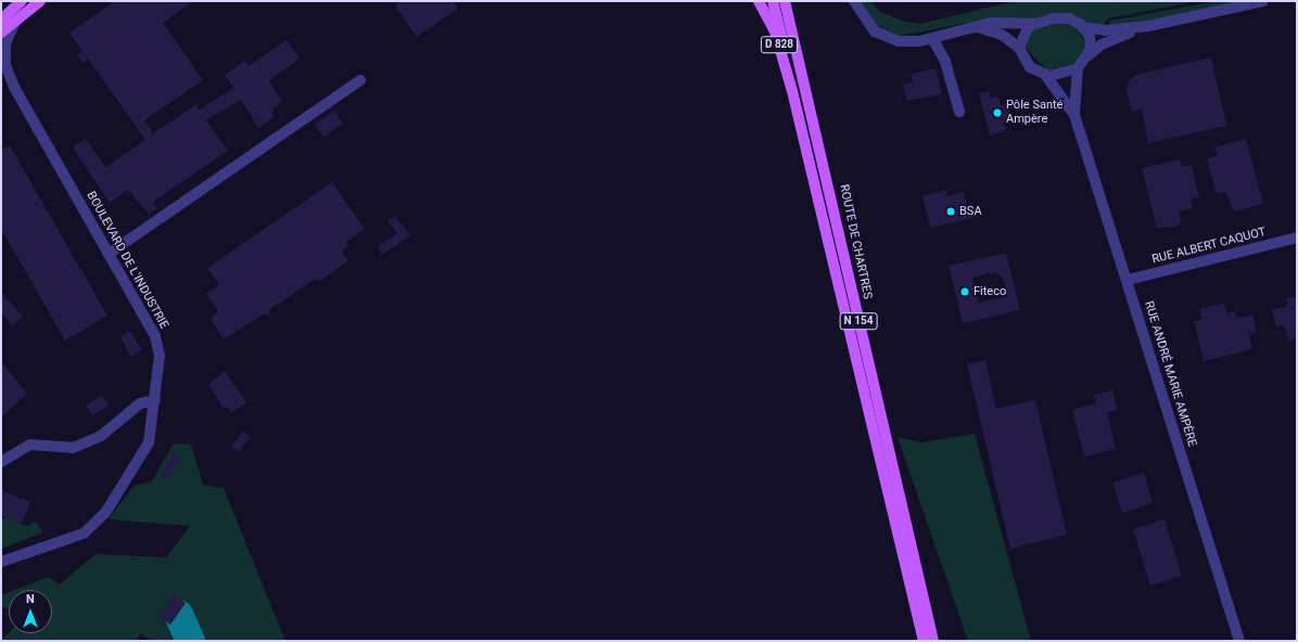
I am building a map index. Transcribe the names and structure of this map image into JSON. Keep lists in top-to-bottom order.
{
  "streets": {
    "main road": ["D 828", "ROUTE DE CHARTRES", "N 154"],
    "street": ["RUE ALBERT CAQUOT", "BOULEVARD DE L'INDUSTRIE", "RUE ANDRÉ MARIE AMPÈRE"]
  },
  "crossings": [
    ["D 828", "N 154"],
    ["RUE ALBERT CAQUOT", "RUE ANDRÉ MARIE AMPÈRE"]
  ],
  "places": ["Pôle Santé Ampère", "BSA", "Fiteco"],
  "north": "top"
}
